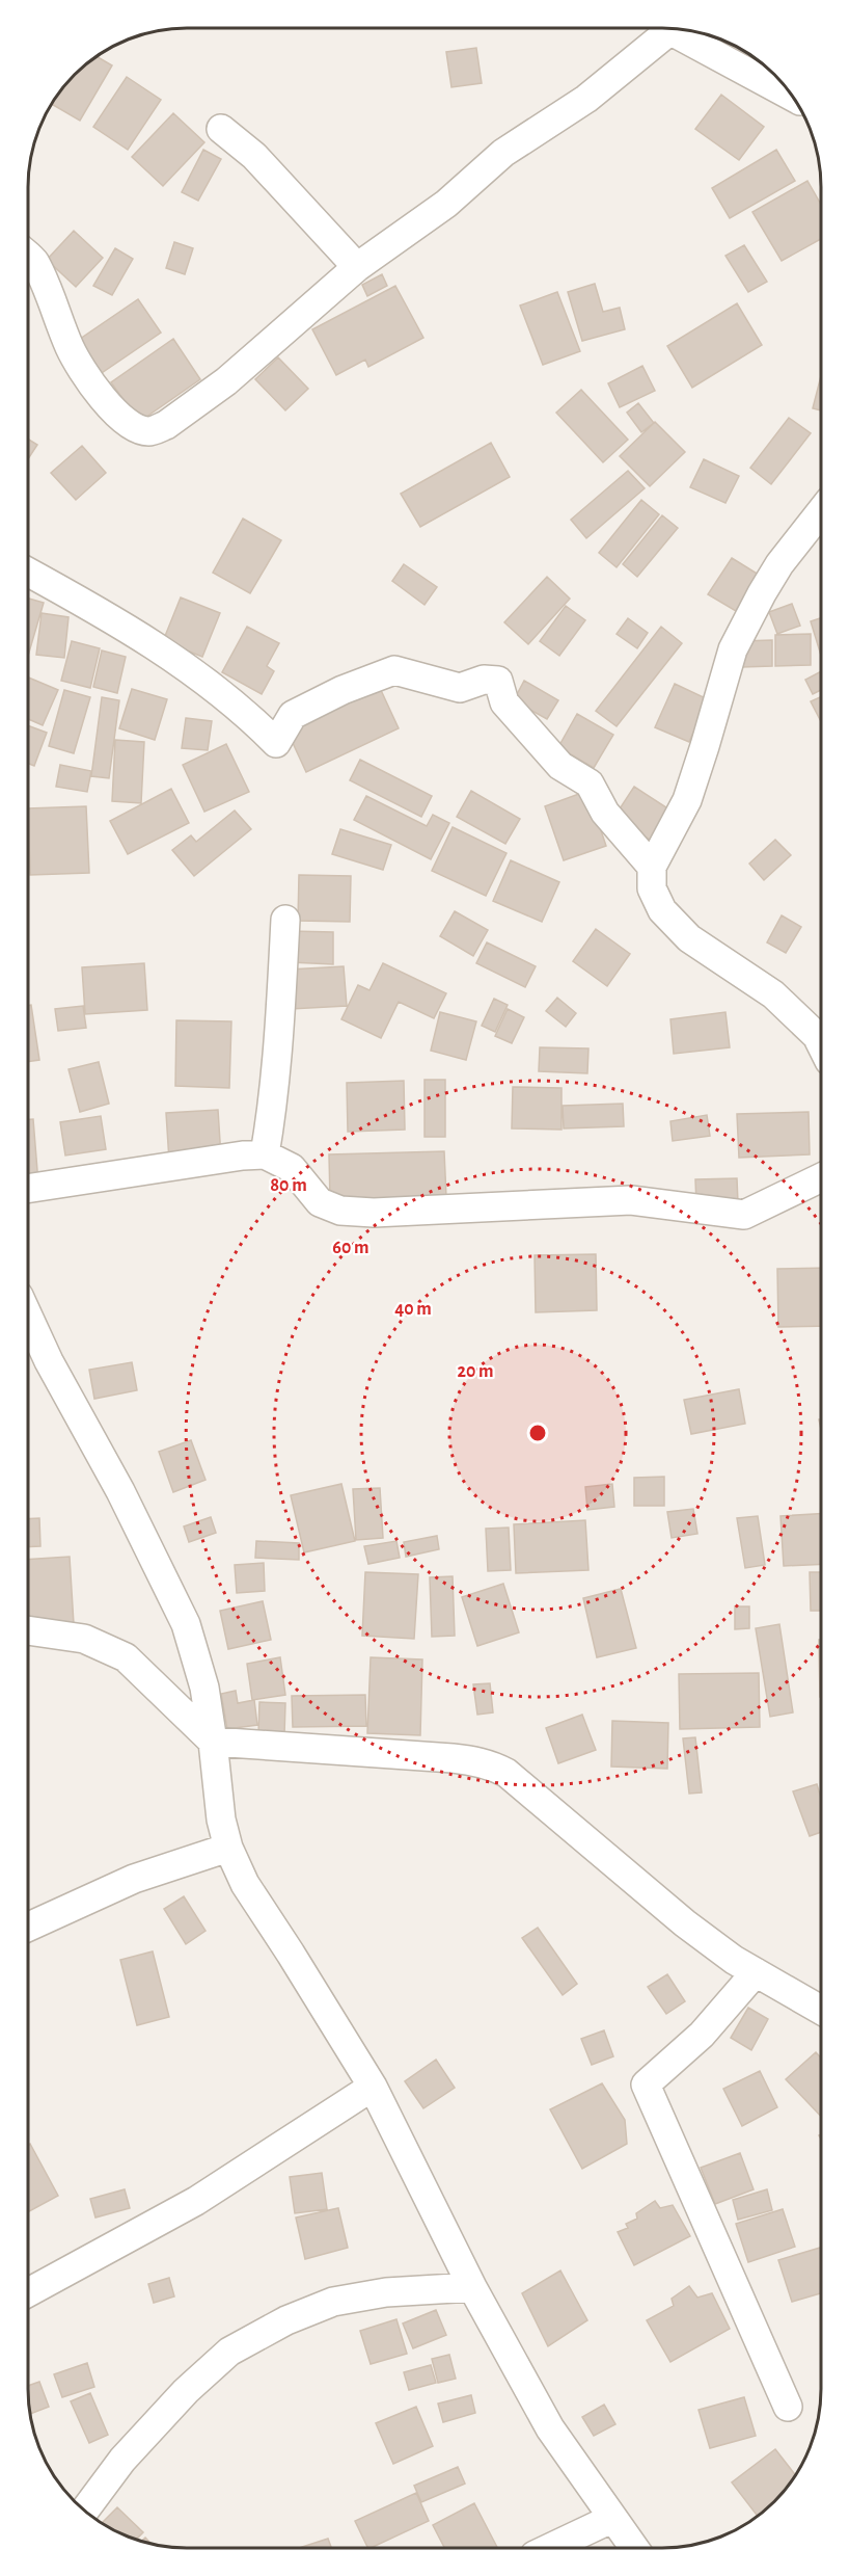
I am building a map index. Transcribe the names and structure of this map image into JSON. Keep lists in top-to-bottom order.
{
  "rings": [
    "80 m",
    "60 m",
    "40 m",
    "20 m"
  ]
}
